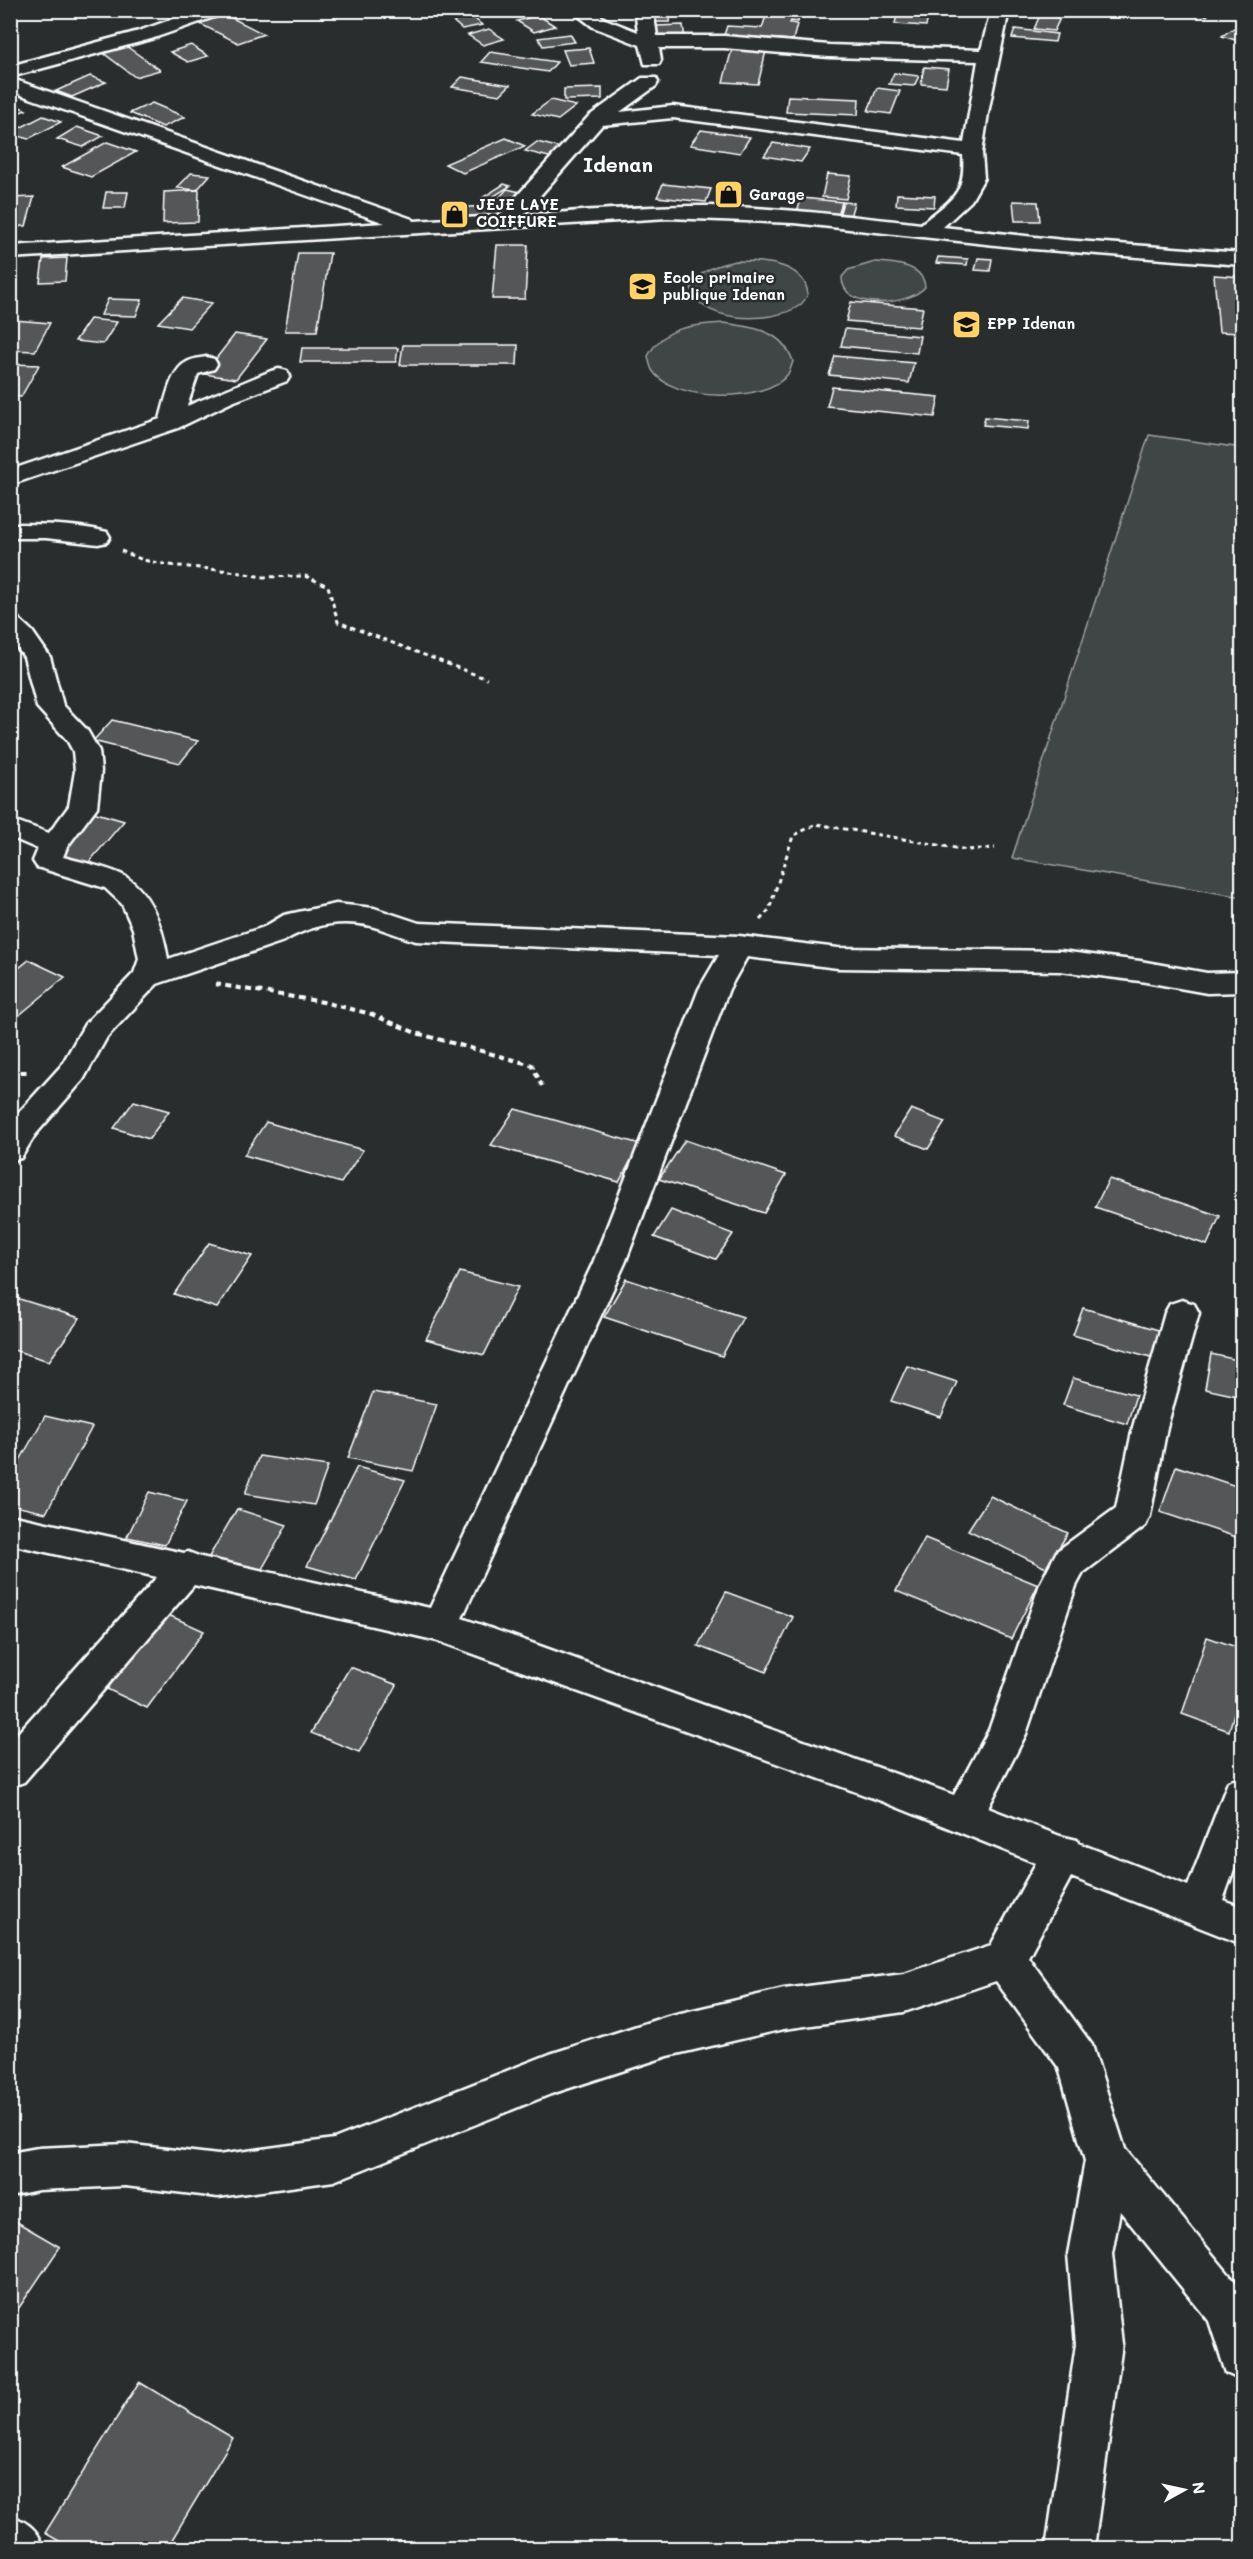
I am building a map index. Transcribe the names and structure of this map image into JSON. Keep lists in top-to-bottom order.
{
  "districts": ["Idenan"],
  "places": {
    "shop": ["Garage", "JEJE LAYE COIFFURE"],
    "school or university": ["Ecole primaire publique Idenan", "EPP Idenan"]
  },
  "north": "right"
}
